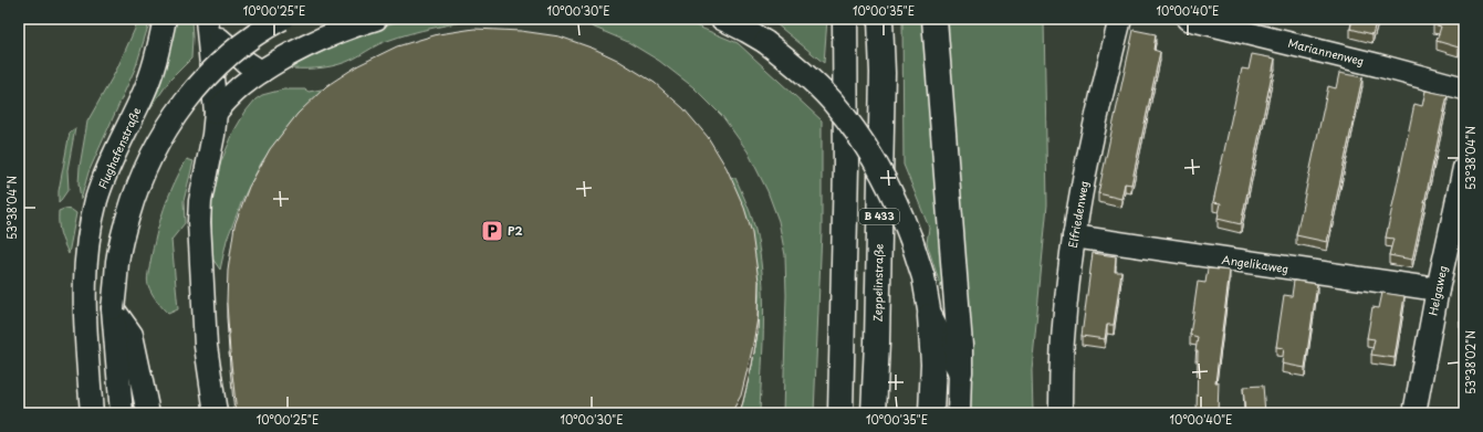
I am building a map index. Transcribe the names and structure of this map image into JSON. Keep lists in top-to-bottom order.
{
  "streets": {
    "highway": ["B 433", "Zeppelinstraße"],
    "street": [
      "Mariannenweg",
      "Flughafenstraße",
      "Elfriedenweg",
      "Angelikaweg",
      "Helgaweg"
    ]
  },
  "crossings": [
    ["Elfriedenweg", "Angelikaweg"],
    ["Angelikaweg", "Helgaweg"]
  ],
  "places": {
    "parking": ["P2"]
  },
  "coordinates": [
    "10°00'25\"E",
    "10°00'30\"E",
    "10°00'35\"E",
    "10°00'40\"E",
    "53°38'04\"N",
    "53°38'02\"N"
  ]
}
